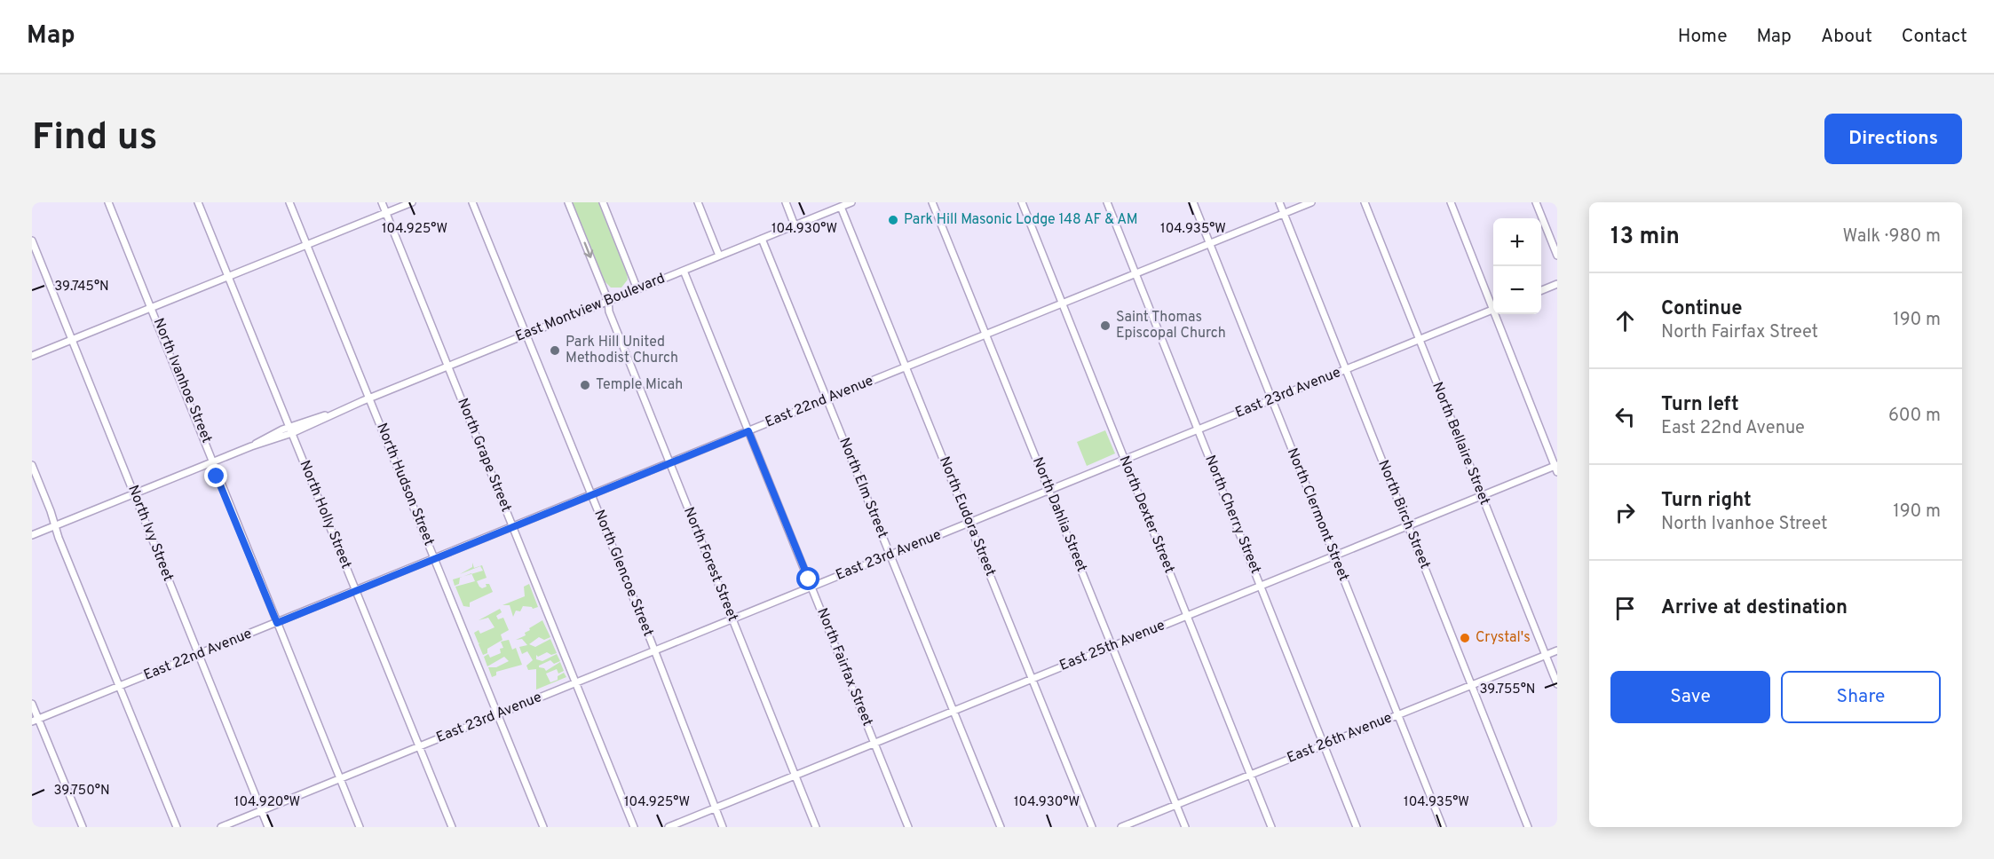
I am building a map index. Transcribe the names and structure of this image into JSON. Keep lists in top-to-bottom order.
{
  "streets": {
    "street": [
      "East Montview Boulevard",
      "North Ivanhoe Street",
      "East 23rd Avenue",
      "East 22nd Avenue",
      "North Bellaire Street",
      "North Grape Street",
      "North Hudson Street",
      "North Elm Street",
      "North Holly Street",
      "North Dahlia Street",
      "North Dexter Street",
      "North Cherry Street",
      "North Clermont Street",
      "North Birch Street",
      "North Eudora Street",
      "North Ivy Street",
      "North Forest Street",
      "North Glencoe Street",
      "East 25th Avenue",
      "North Fairfax Street",
      "East 26th Avenue"
    ]
  },
  "crossings": [
    ["East Montview Boulevard", "North Ivanhoe Street"],
    ["East Montview Boulevard", "North Grape Street"],
    ["East Montview Boulevard", "North Hudson Street"],
    ["East Montview Boulevard", "North Elm Street"],
    ["East Montview Boulevard", "North Holly Street"],
    ["East Montview Boulevard", "North Eudora Street"],
    ["East Montview Boulevard", "North Ivy Street"],
    ["East Montview Boulevard", "North Forest Street"],
    ["East Montview Boulevard", "North Glencoe Street"],
    ["East Montview Boulevard", "North Fairfax Street"],
    ["North Ivanhoe Street", "East 23rd Avenue"],
    ["North Ivanhoe Street", "East 22nd Avenue"],
    ["East 23rd Avenue", "North Bellaire Street"],
    ["East 23rd Avenue", "North Grape Street"],
    ["East 23rd Avenue", "North Hudson Street"],
    ["East 23rd Avenue", "North Elm Street"],
    ["East 23rd Avenue", "North Holly Street"],
    ["East 23rd Avenue", "North Dahlia Street"],
    ["East 23rd Avenue", "North Dexter Street"],
    ["East 23rd Avenue", "North Cherry Street"],
    ["East 23rd Avenue", "North Clermont Street"],
    ["East 23rd Avenue", "North Birch Street"],
    ["East 23rd Avenue", "North Eudora Street"],
    ["East 23rd Avenue", "North Ivy Street"],
    ["East 23rd Avenue", "North Forest Street"],
    ["East 23rd Avenue", "North Glencoe Street"],
    ["East 23rd Avenue", "North Fairfax Street"],
    ["East 22nd Avenue", "North Grape Street"],
    ["East 22nd Avenue", "North Hudson Street"],
    ["East 22nd Avenue", "North Elm Street"],
    ["East 22nd Avenue", "North Holly Street"],
    ["East 22nd Avenue", "North Dahlia Street"],
    ["East 22nd Avenue", "North Dexter Street"],
    ["East 22nd Avenue", "North Cherry Street"],
    ["East 22nd Avenue", "North Clermont Street"],
    ["East 22nd Avenue", "North Birch Street"],
    ["East 22nd Avenue", "North Eudora Street"],
    ["East 22nd Avenue", "North Ivy Street"],
    ["East 22nd Avenue", "North Forest Street"],
    ["East 22nd Avenue", "North Glencoe Street"],
    ["East 22nd Avenue", "North Fairfax Street"],
    ["North Bellaire Street", "East 25th Avenue"],
    ["North Bellaire Street", "East 26th Avenue"],
    ["North Elm Street", "East 25th Avenue"],
    ["North Dahlia Street", "East 25th Avenue"],
    ["North Dahlia Street", "East 26th Avenue"],
    ["North Dexter Street", "East 25th Avenue"],
    ["North Dexter Street", "East 26th Avenue"],
    ["North Cherry Street", "East 25th Avenue"],
    ["North Cherry Street", "East 26th Avenue"],
    ["North Clermont Street", "East 25th Avenue"],
    ["North Clermont Street", "East 26th Avenue"],
    ["North Birch Street", "East 25th Avenue"],
    ["North Birch Street", "East 26th Avenue"],
    ["North Eudora Street", "East 25th Avenue"],
    ["North Forest Street", "East 25th Avenue"],
    ["North Glencoe Street", "East 25th Avenue"],
    ["East 25th Avenue", "North Fairfax Street"]
  ],
  "places": [
    "Park Hill Masonic Lodge 148 AF & AM",
    "Saint Thomas Episcopal Church",
    "Park Hill United Methodist Church",
    "Temple Micah",
    "Crystal's"
  ],
  "page": {
    "header": "Map",
    "nav": [
      "Home",
      "Map",
      "About",
      "Contact"
    ],
    "buttons": [
      "Directions",
      ["Save", "Share"]
    ],
    "title": "Find us",
    "heading": ["13 min", "Walk · 980 m"],
    "map_buttons": ["+", "−"],
    "list": [
      ["Continue", "North Fairfax Street", "190 m"],
      ["Turn left", "East 22nd Avenue", "600 m"],
      ["Turn right", "North Ivanhoe Street", "190 m"],
      "Arrive at destination"
    ]
  },
  "coordinates": [
    "104.930°W",
    "104.935°W",
    "104.925°W",
    "39.745°N",
    "39.755°N",
    "39.750°N",
    "104.920°W"
  ]
}
